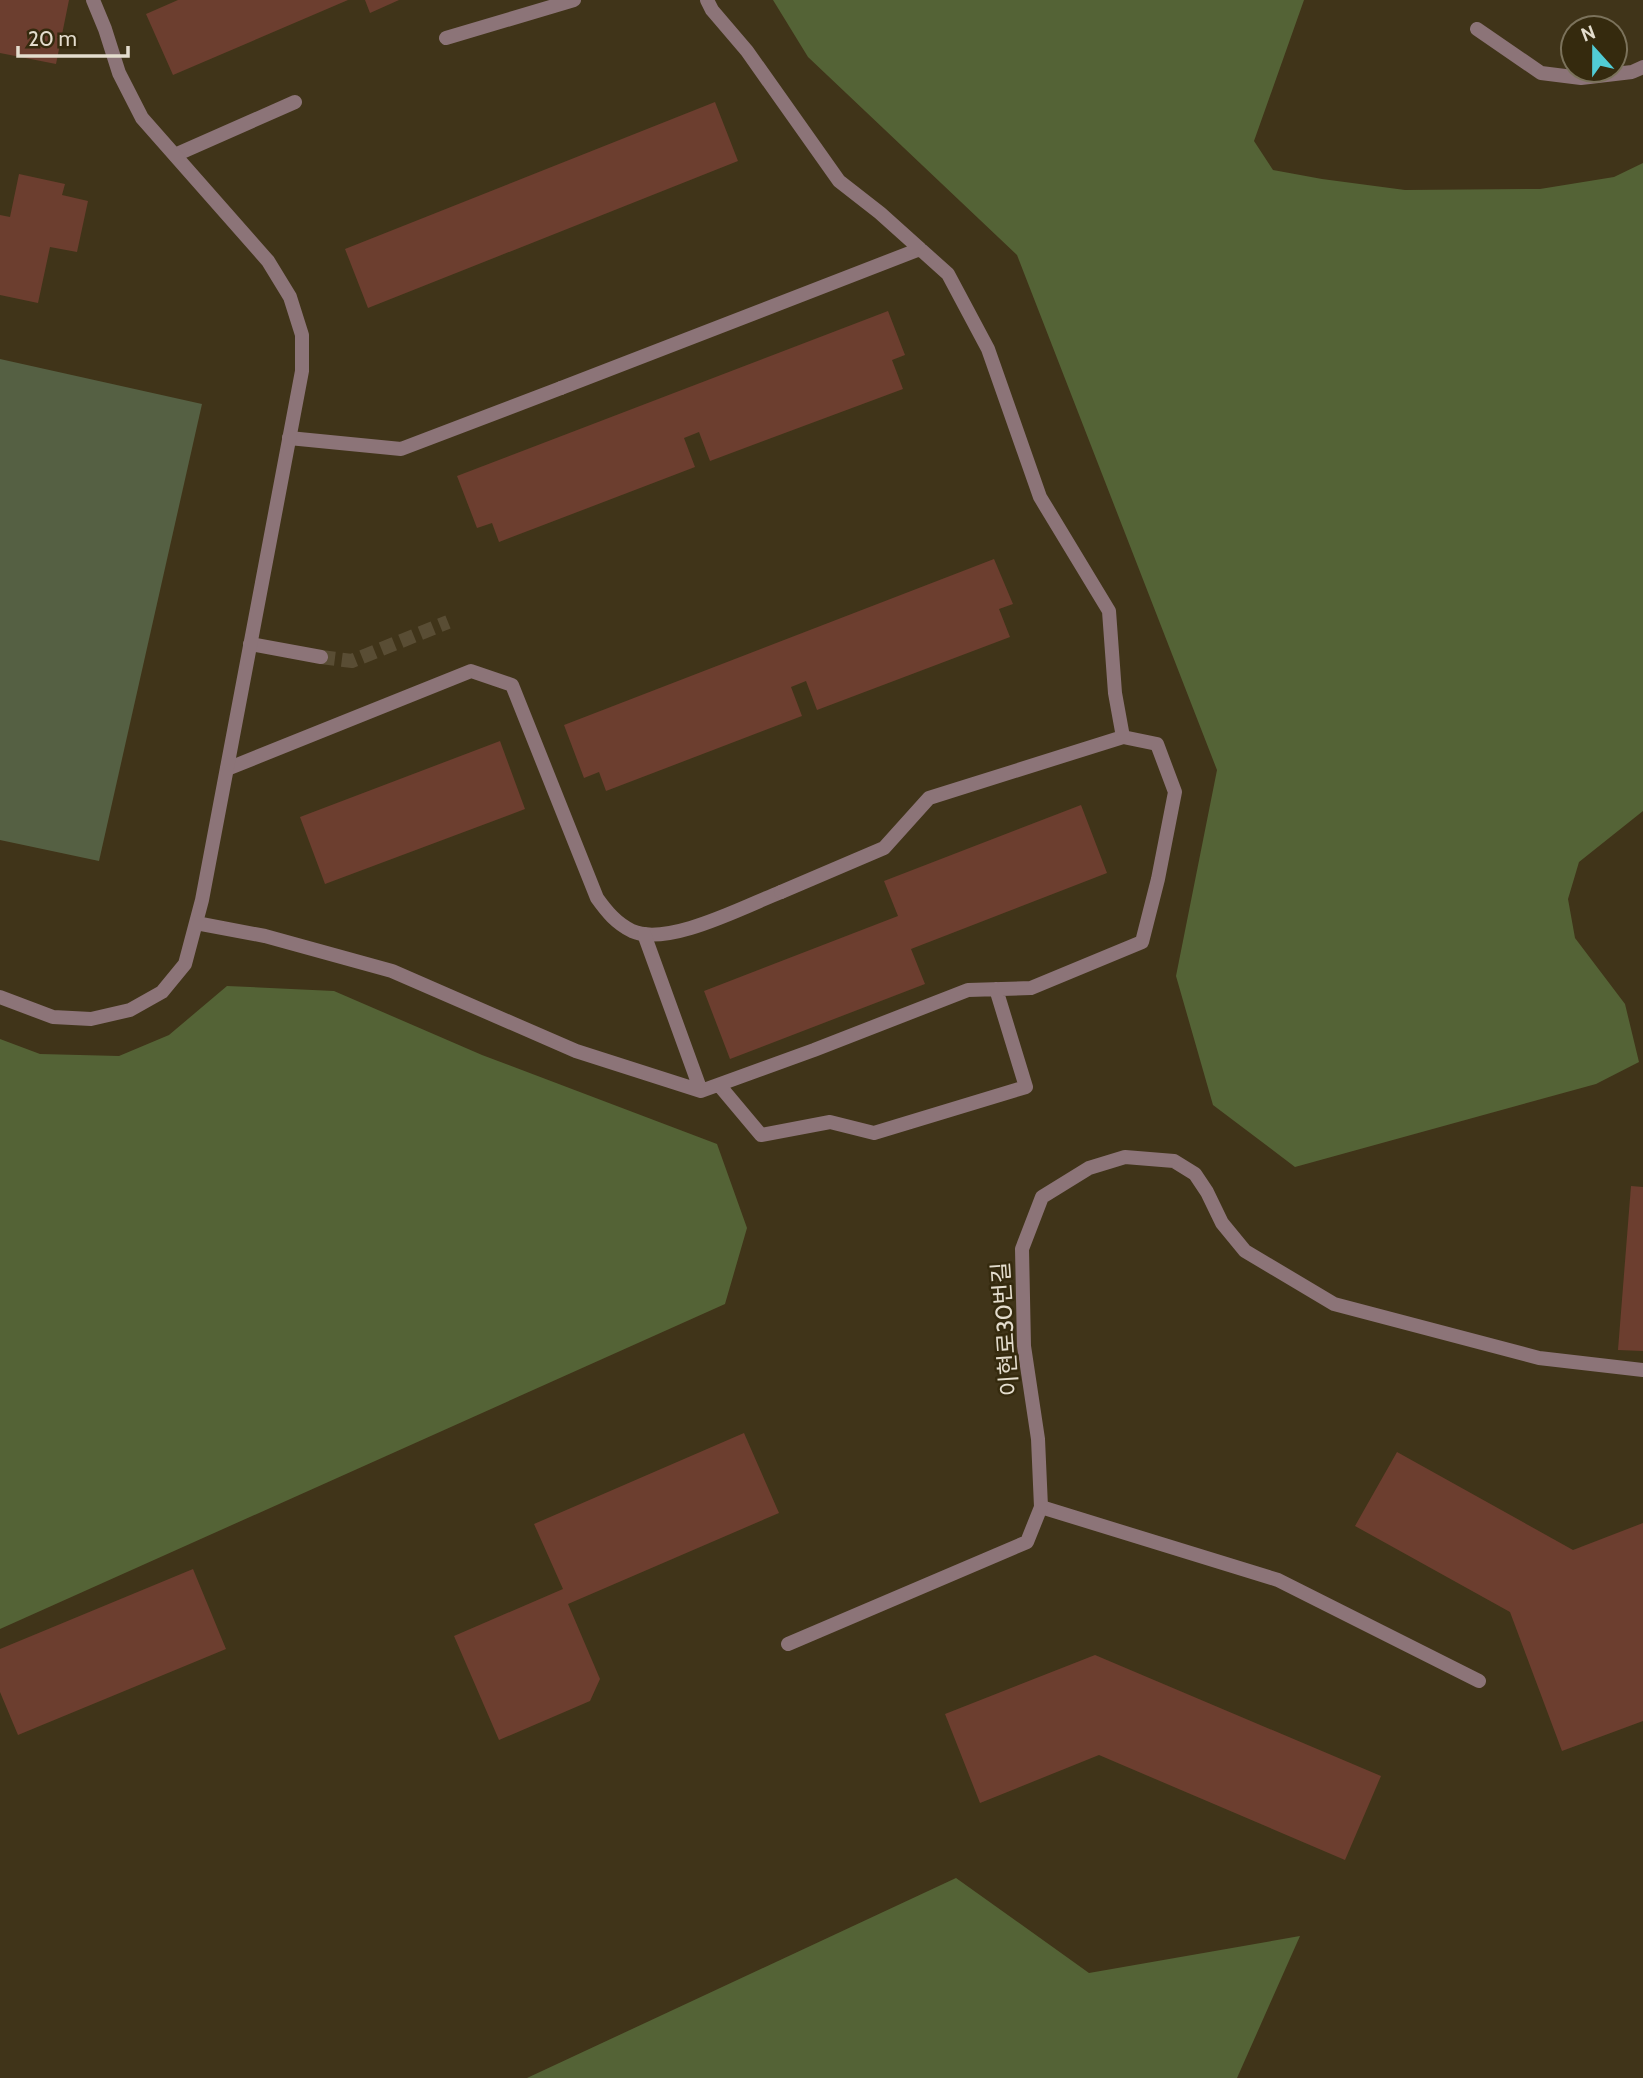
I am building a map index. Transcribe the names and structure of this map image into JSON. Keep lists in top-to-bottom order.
{
  "streets": {
    "street": ["이현로30번길"]
  },
  "scale_bar": "20 m",
  "north": "top"
}
